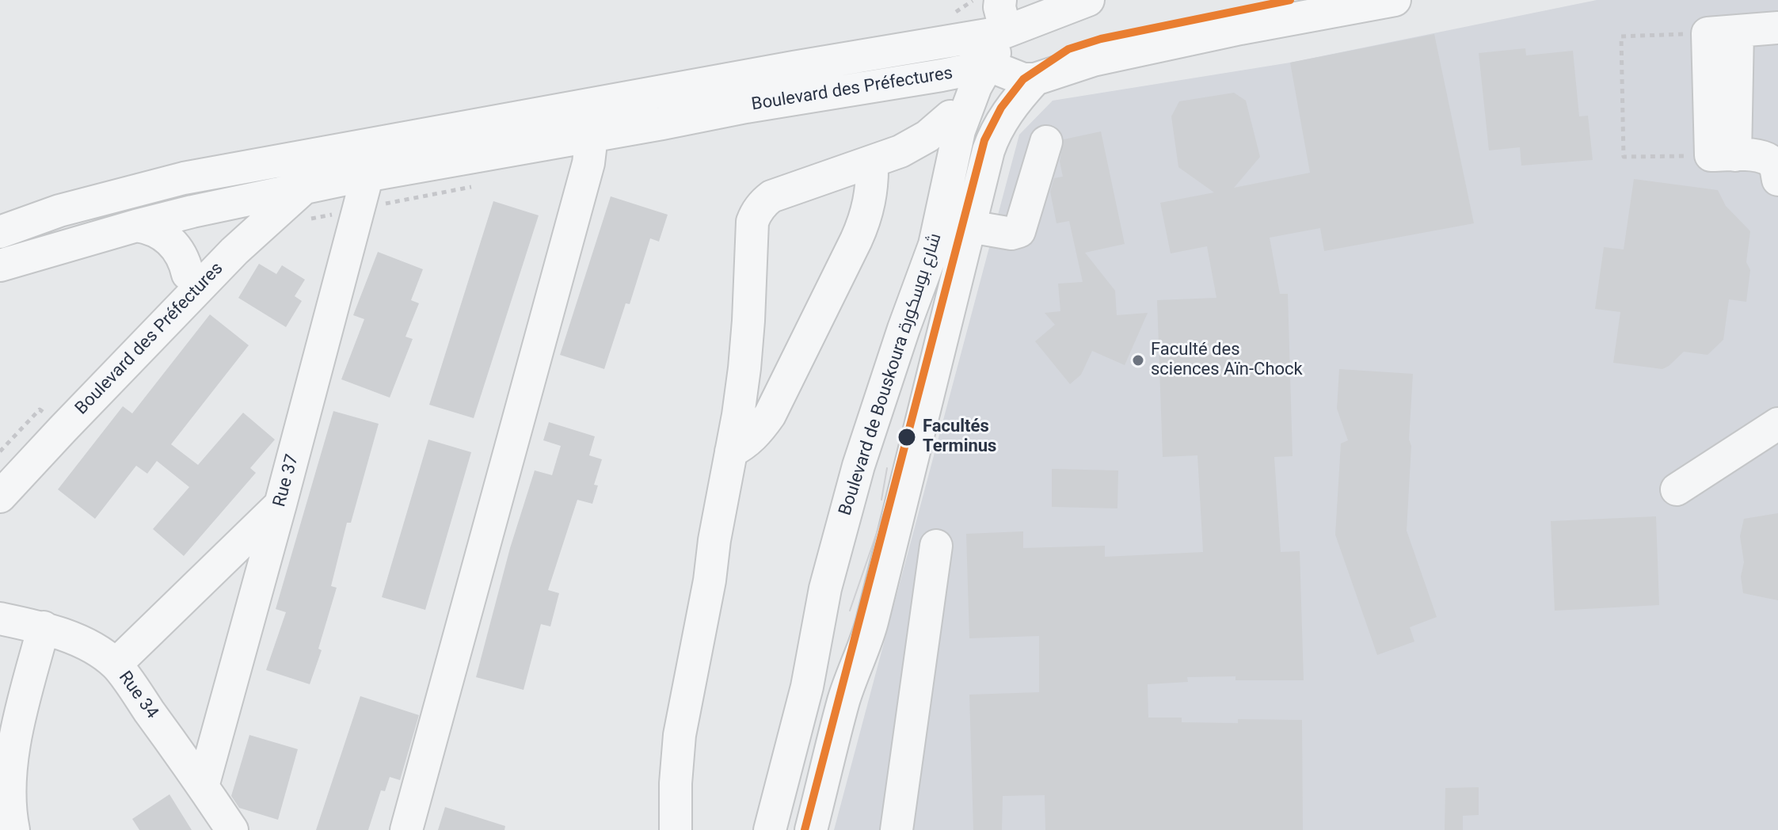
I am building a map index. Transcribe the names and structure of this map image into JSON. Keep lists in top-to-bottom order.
{
  "streets": {
    "street": [
      "Boulevard des Préfectures",
      "Boulevard de Bouskoura شارع بوسكورة",
      "Rue 37",
      "Rue 34"
    ]
  },
  "crossings": [
    ["Boulevard des Préfectures", "Boulevard de Bouskoura شارع بوسكورة"],
    ["Boulevard des Préfectures", "Rue 37"],
    ["Rue 37", "Rue 34"]
  ],
  "places": ["Faculté des sciences Aïn-Chock", "Facultés Terminus"]
}
